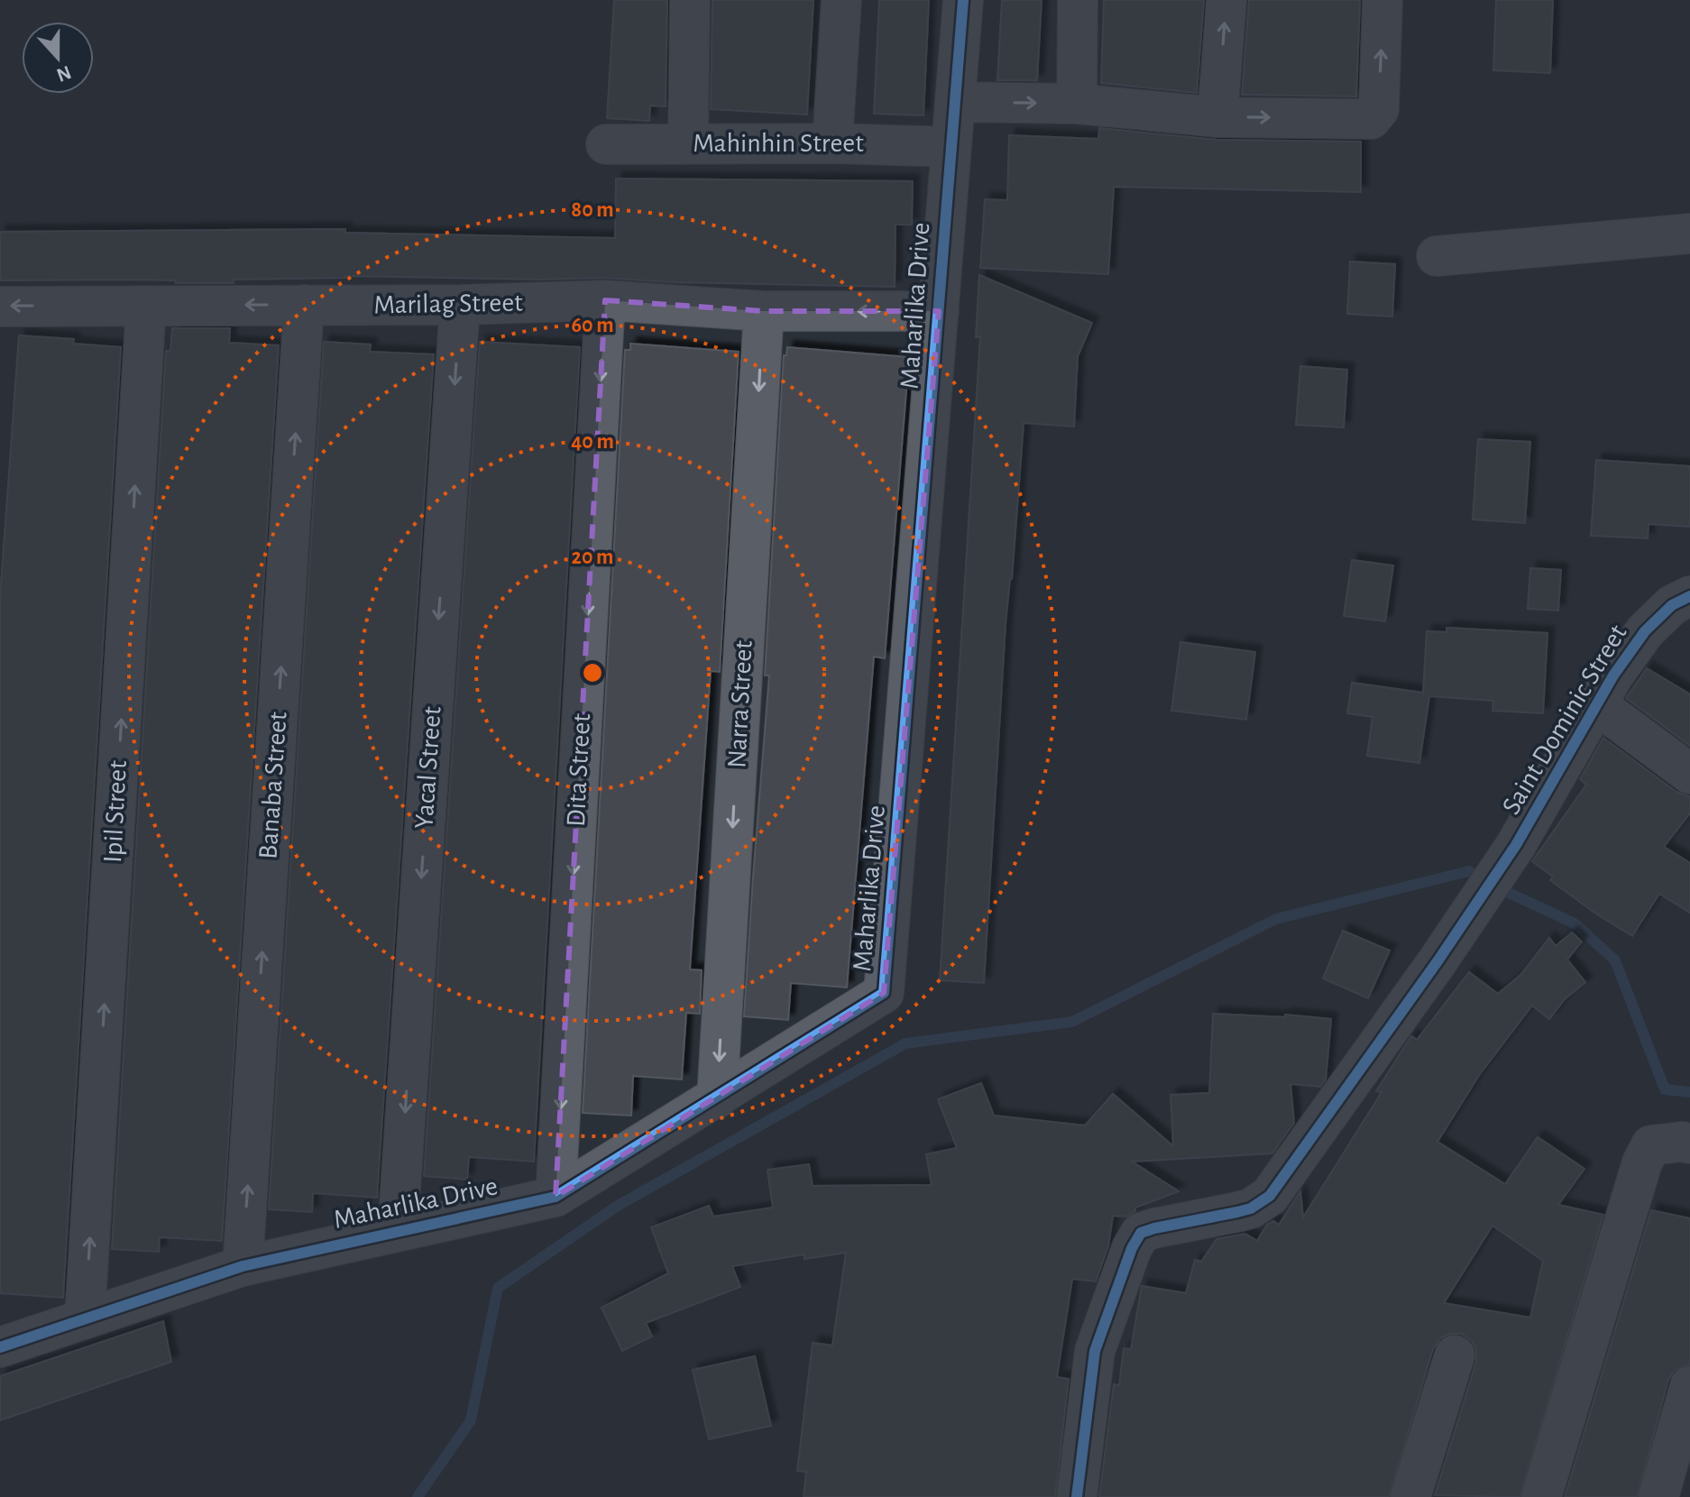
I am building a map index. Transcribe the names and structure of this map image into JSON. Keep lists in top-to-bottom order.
{
  "streets": {
    "street": [
      "Mahinhin Street",
      "Marilag Street",
      "Maharlika Drive",
      "Narra Street",
      "Saint Dominic Street",
      "Yacal Street",
      "Dita Street",
      "Banaba Street",
      "Ipil Street"
    ]
  },
  "crossings": [
    ["Mahinhin Street", "Maharlika Drive"],
    ["Marilag Street", "Maharlika Drive"],
    ["Marilag Street", "Narra Street"],
    ["Marilag Street", "Yacal Street"],
    ["Marilag Street", "Dita Street"],
    ["Marilag Street", "Banaba Street"],
    ["Marilag Street", "Ipil Street"],
    ["Maharlika Drive", "Narra Street"],
    ["Maharlika Drive", "Yacal Street"],
    ["Maharlika Drive", "Dita Street"],
    ["Maharlika Drive", "Banaba Street"],
    ["Maharlika Drive", "Ipil Street"]
  ],
  "one_way": [
    "Marilag Street",
    "Narra Street",
    "Yacal Street",
    "Dita Street",
    "Banaba Street",
    "Ipil Street"
  ],
  "north": "bottom",
  "rings": [
    "80 m",
    "60 m",
    "40 m",
    "20 m"
  ]
}
